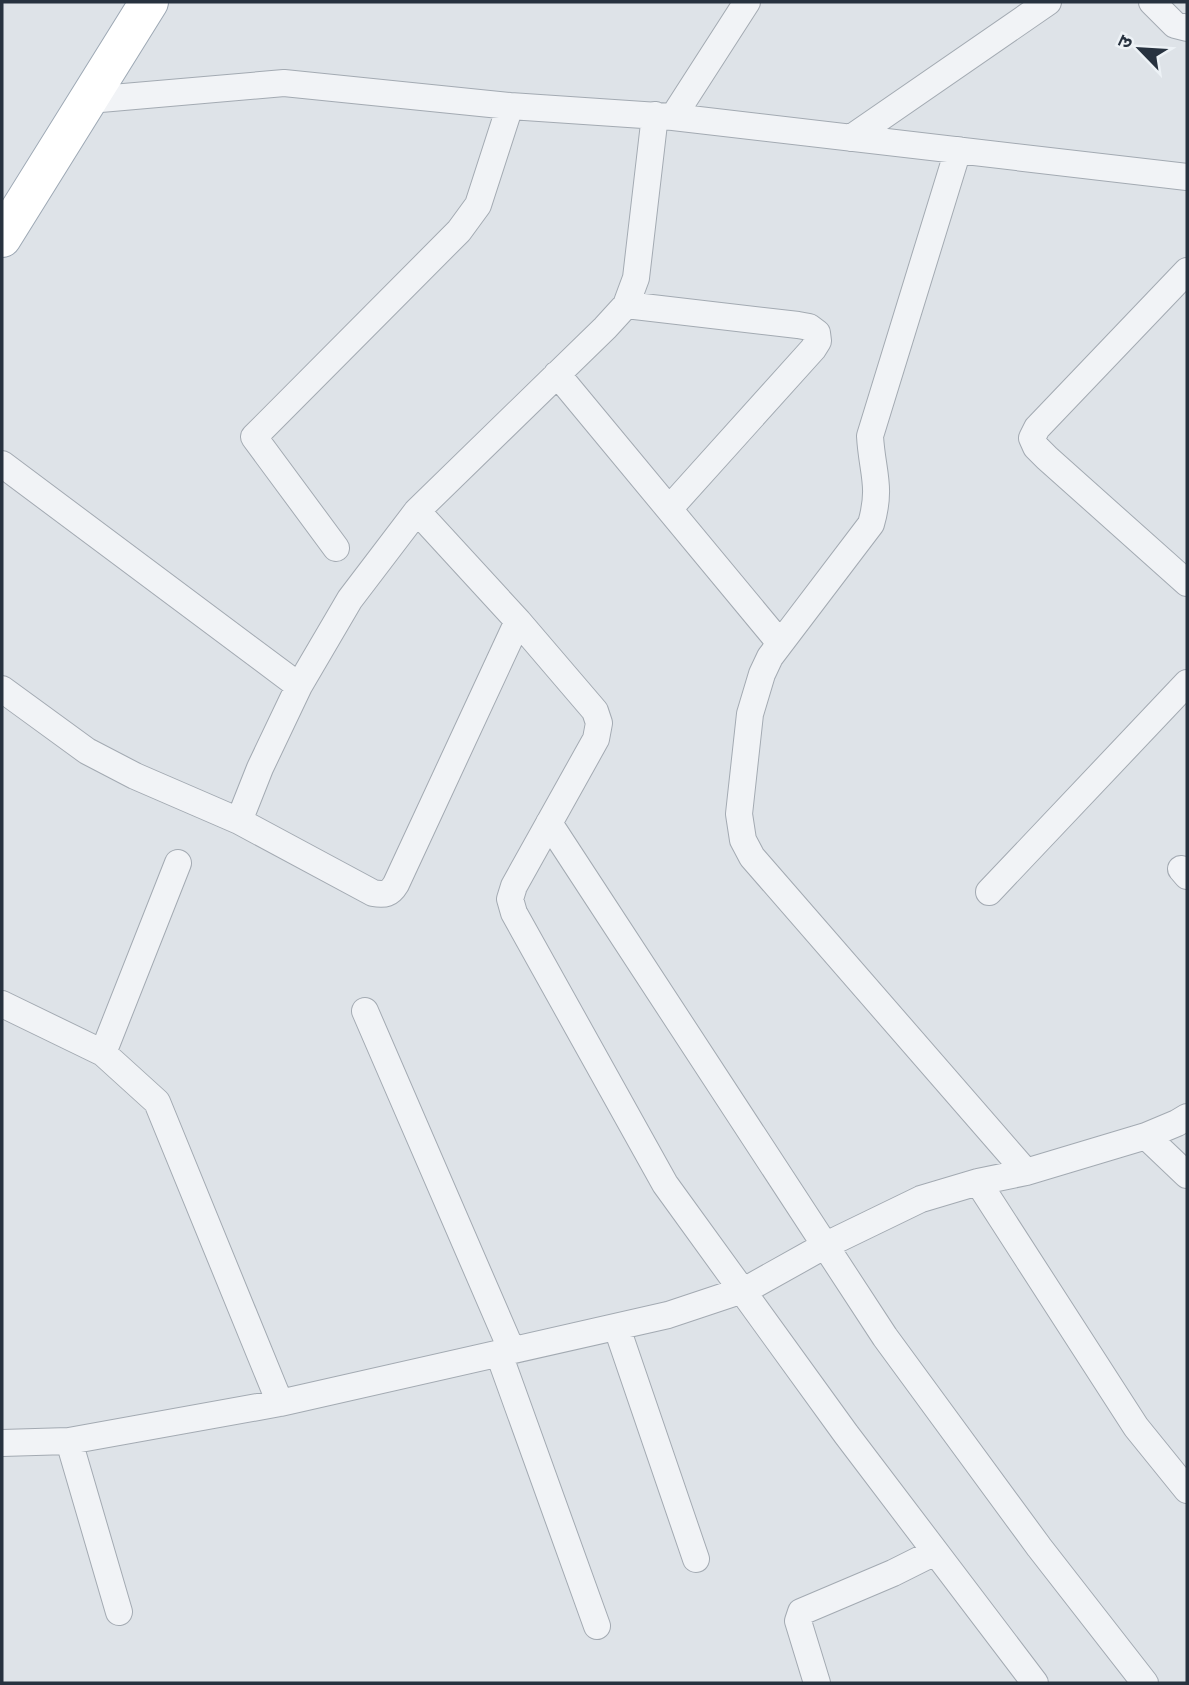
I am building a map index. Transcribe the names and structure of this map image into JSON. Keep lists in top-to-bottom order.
{
  "north": "top left"
}
